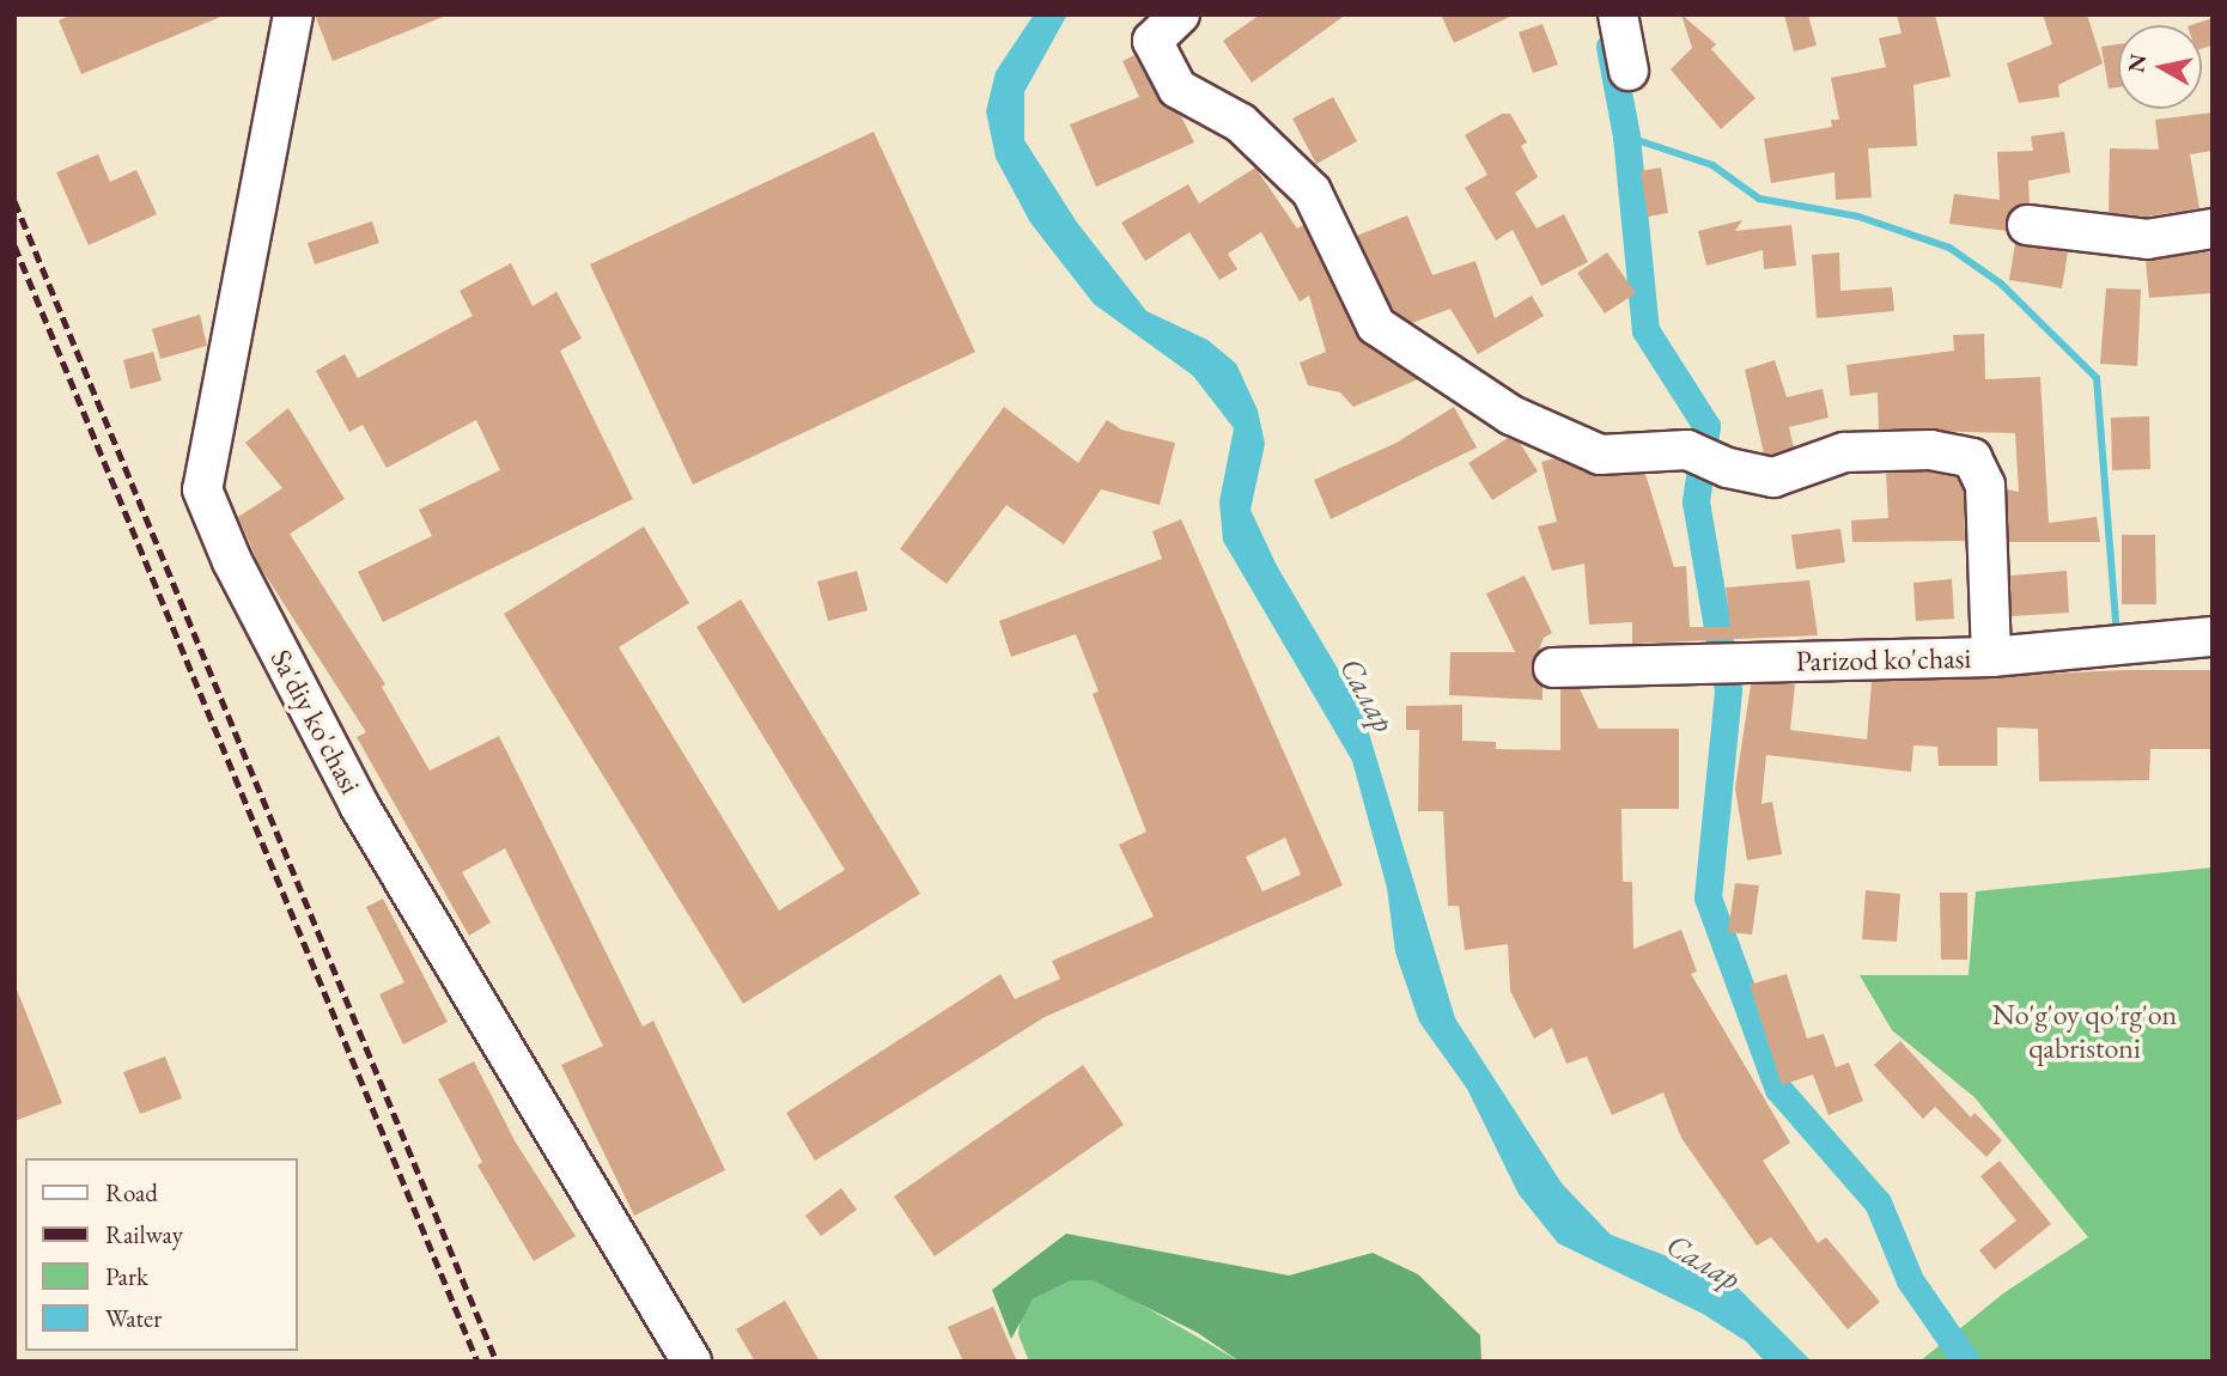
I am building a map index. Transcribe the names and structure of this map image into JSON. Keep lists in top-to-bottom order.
{
  "streets": {
    "street": ["Parizod ko'chasi", "Sa'diy ko'chasi"]
  },
  "water": ["Салар"],
  "parks": ["No'g'oy qo'rg'on qabristoni"],
  "legend": [
    "Road",
    "Railway",
    "Park",
    "Water"
  ],
  "north": "left"
}
